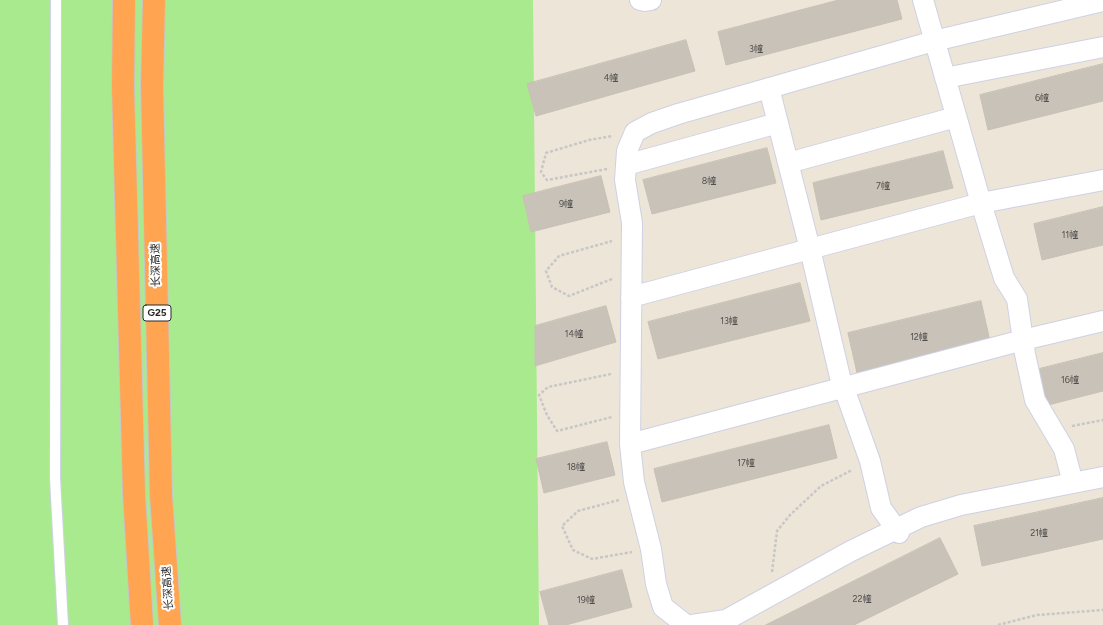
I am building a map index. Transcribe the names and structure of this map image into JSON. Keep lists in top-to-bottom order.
{
  "streets": {
    "highway": ["长深高速", "G25"]
  },
  "house_numbers": [
    "3幢",
    "4幢",
    "6幢",
    "8幢",
    "7幢",
    "9幢",
    "11幢",
    "13幢",
    "14幢",
    "12幢",
    "16幢",
    "17幢",
    "18幢",
    "21幢",
    "22幢",
    "19幢"
  ]
}
